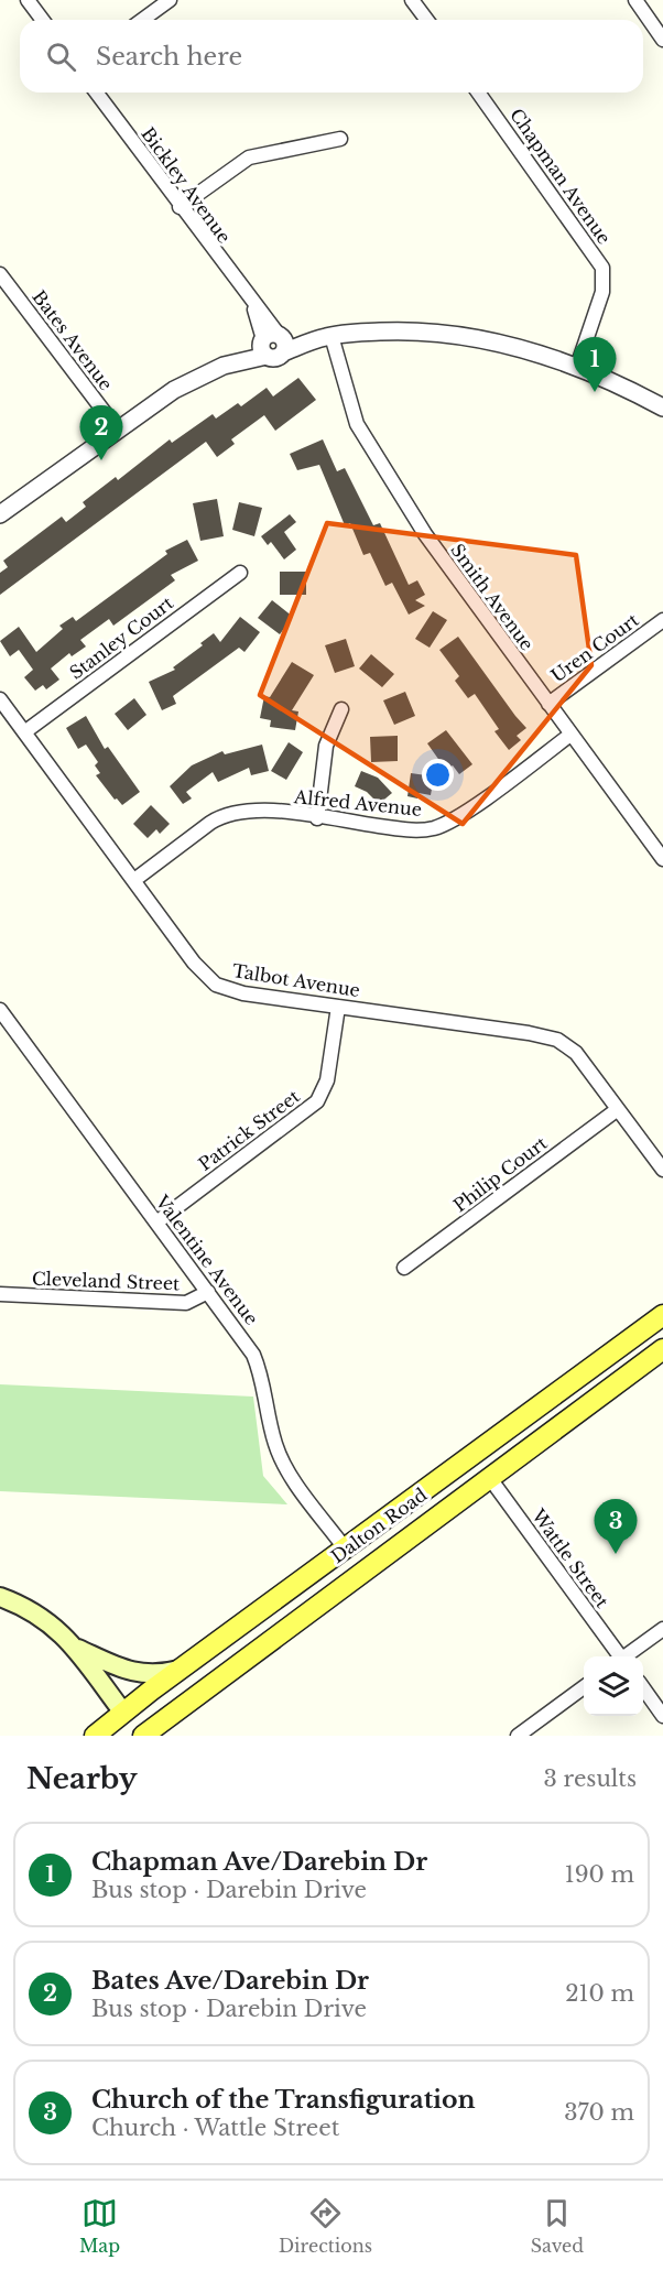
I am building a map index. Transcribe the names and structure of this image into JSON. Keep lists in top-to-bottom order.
{
  "streets": {
    "main road": ["Dalton Road"],
    "street": [
      "Chapman Avenue",
      "Bickley Avenue",
      "Bates Avenue",
      "Smith Avenue",
      "Stanley Court",
      "Uren Court",
      "Alfred Avenue",
      "Talbot Avenue",
      "Patrick Street",
      "Philip Court",
      "Valentine Avenue",
      "Cleveland Street",
      "Wattle Street"
    ]
  },
  "crossings": [
    ["Smith Avenue", "Uren Court"],
    ["Smith Avenue", "Alfred Avenue"],
    ["Stanley Court", "Talbot Avenue"],
    ["Alfred Avenue", "Talbot Avenue"],
    ["Talbot Avenue", "Patrick Street"],
    ["Talbot Avenue", "Philip Court"],
    ["Patrick Street", "Valentine Avenue"],
    ["Valentine Avenue", "Cleveland Street"],
    ["Valentine Avenue", "Dalton Road"],
    ["Dalton Road", "Wattle Street"]
  ],
  "page": {
    "search": "Search here",
    "pins": ["1", "2", "3"],
    "heading": ["Nearby", "3 results"],
    "list": [
      {
        "mark": "1",
        "name": "Chapman Ave/Darebin Dr",
        "note": "Bus stop · Darebin Drive",
        "value": "190 m"
      },
      {
        "mark": "2",
        "name": "Bates Ave/Darebin Dr",
        "note": "Bus stop · Darebin Drive",
        "value": "210 m"
      },
      {
        "mark": "3",
        "name": "Church of the Transfiguration",
        "note": "Church · Wattle Street",
        "value": "370 m"
      }
    ],
    "nav": ["Map", "Directions", "Saved"]
  }
}
